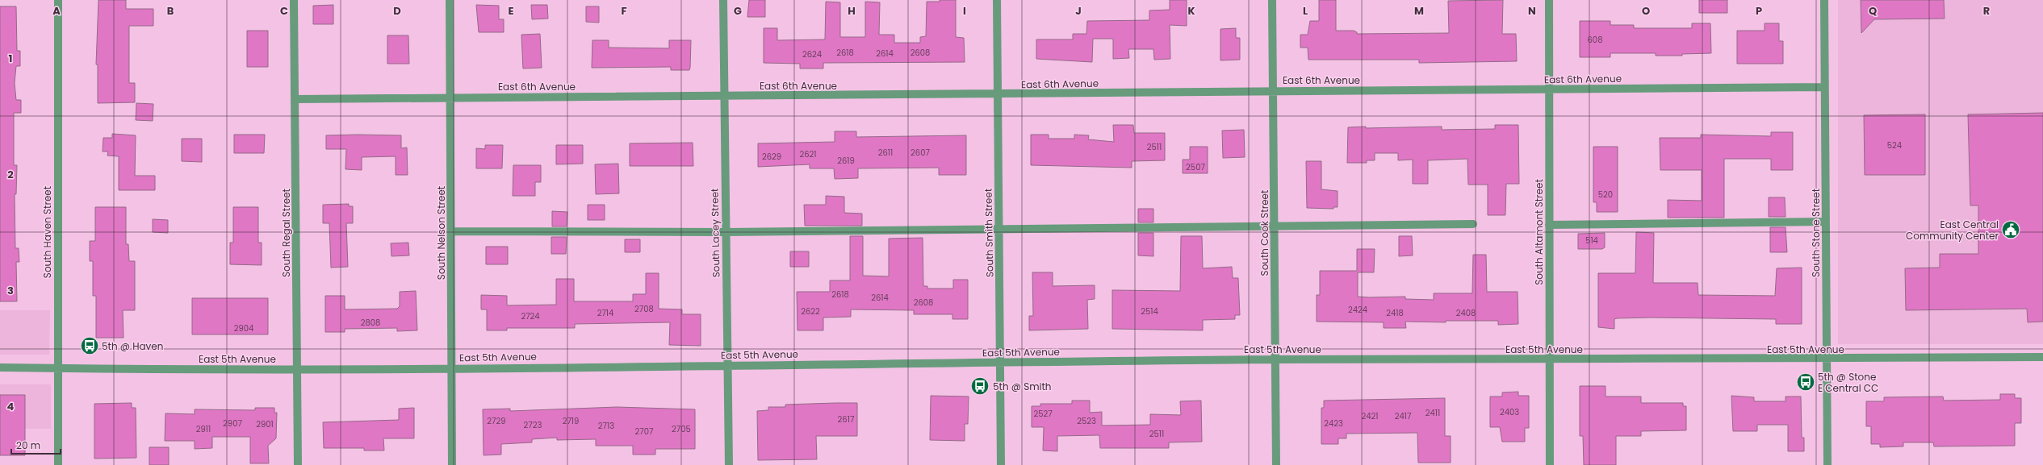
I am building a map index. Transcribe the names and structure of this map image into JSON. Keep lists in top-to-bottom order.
{
  "streets": {
    "street": [
      "East 6th Avenue",
      "South Haven Street",
      "South Altamont Street",
      "South Regal Street",
      "South Nelson Street",
      "South Lacey Street",
      "South Smith Street",
      "South Cook Street",
      "South Stone Street",
      "East 5th Avenue"
    ]
  },
  "crossings": [
    ["East 6th Avenue", "South Altamont Street"],
    ["East 6th Avenue", "South Regal Street"],
    ["East 6th Avenue", "South Nelson Street"],
    ["East 6th Avenue", "South Lacey Street"],
    ["East 6th Avenue", "South Smith Street"],
    ["East 6th Avenue", "South Cook Street"],
    ["East 6th Avenue", "South Stone Street"],
    ["South Haven Street", "East 5th Avenue"],
    ["South Altamont Street", "East 5th Avenue"],
    ["South Regal Street", "East 5th Avenue"],
    ["South Nelson Street", "East 5th Avenue"],
    ["South Lacey Street", "East 5th Avenue"],
    ["South Smith Street", "East 5th Avenue"],
    ["South Cook Street", "East 5th Avenue"],
    ["South Stone Street", "East 5th Avenue"]
  ],
  "places": {
    "public building": ["East Central Community Center"],
    "bus stop": ["5th @ Haven", "5th @ Stone E Central CC", "5th @ Smith"]
  },
  "house_numbers": [
    "608",
    "2618",
    "2608",
    "2614",
    "2624",
    "524",
    "2511",
    "2611",
    "2607",
    "2621",
    "2629",
    "2619",
    "2507",
    "520",
    "514",
    "2618",
    "2614",
    "2608",
    "2708",
    "2424",
    "2622",
    "2514",
    "2714",
    "2418",
    "2408",
    "2724",
    "2808",
    "2904",
    "2403",
    "2411",
    "2527",
    "2421",
    "2417",
    "2617",
    "2729",
    "2719",
    "2523",
    "2907",
    "2423",
    "2901",
    "2723",
    "2713",
    "2911",
    "2705",
    "2707",
    "2511"
  ],
  "scale_bar": "20 m",
  "grid": {
    "columns": [
      "A",
      "B",
      "C",
      "D",
      "E",
      "F",
      "G",
      "H",
      "I",
      "J",
      "K",
      "L",
      "M",
      "N",
      "O",
      "P",
      "Q",
      "R"
    ],
    "rows": [
      "1",
      "2",
      "3",
      "4"
    ]
  }
}
